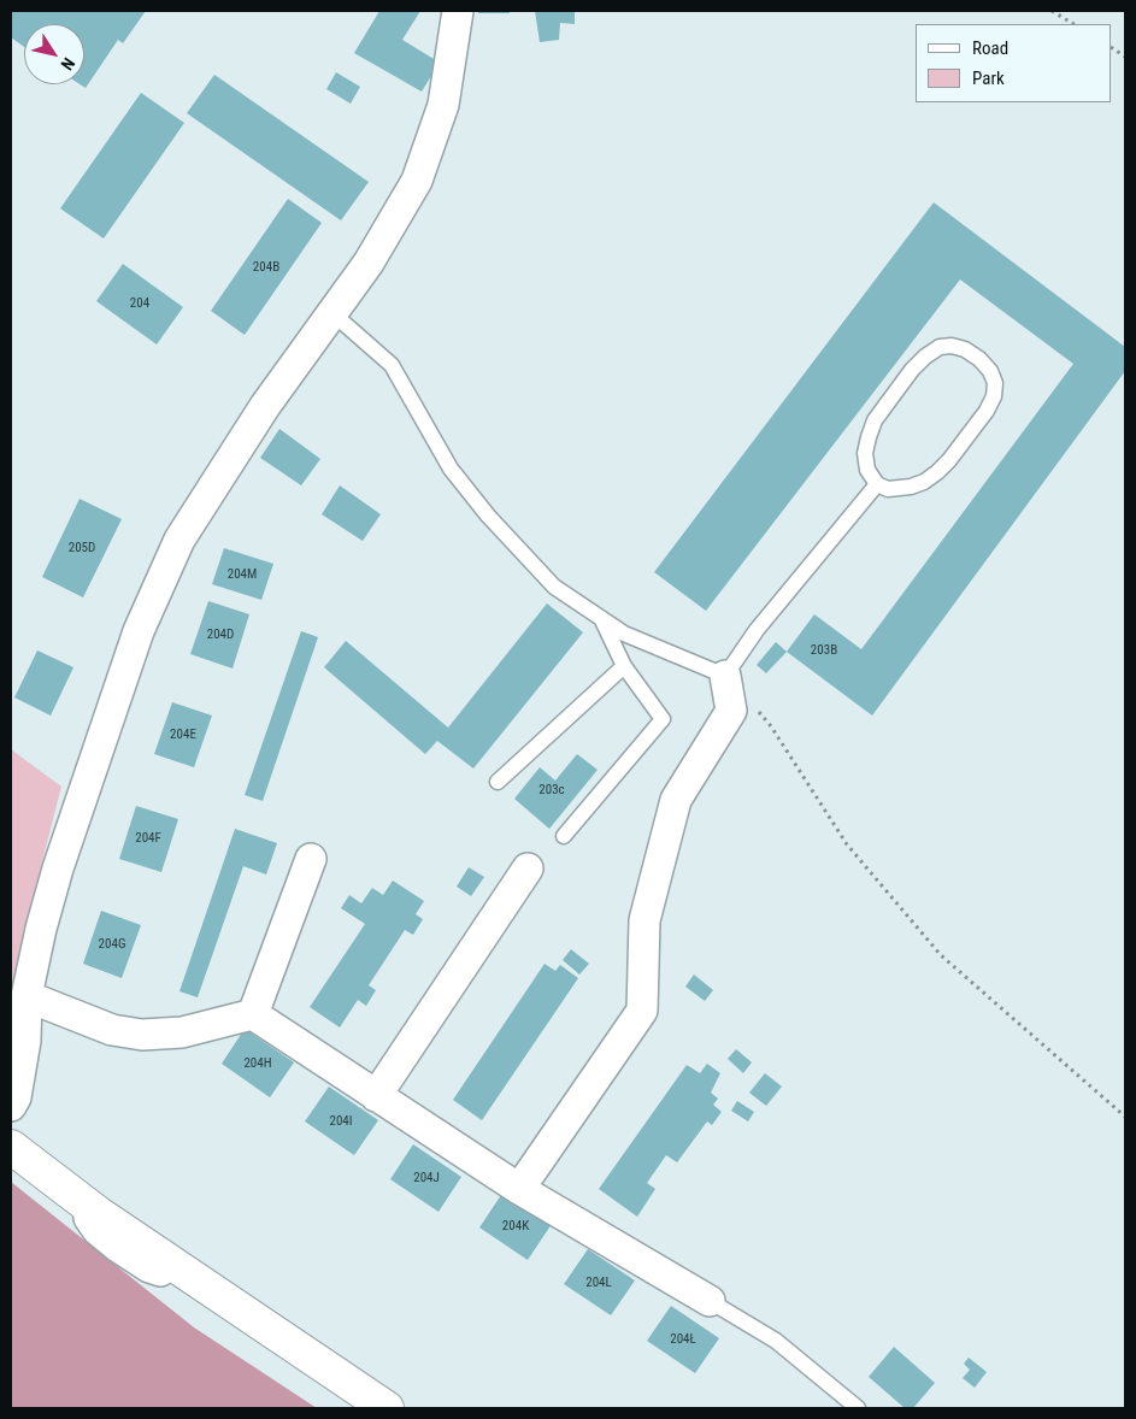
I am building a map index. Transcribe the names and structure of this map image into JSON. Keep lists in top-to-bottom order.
{
  "house_numbers": [
    "204B",
    "204",
    "205D",
    "204M",
    "204D",
    "203B",
    "204E",
    "203c",
    "204F",
    "204G",
    "204H",
    "204I",
    "204J",
    "204K",
    "204L",
    "204Ł"
  ],
  "legend": ["Road", "Park"],
  "north": "bottom right"
}
